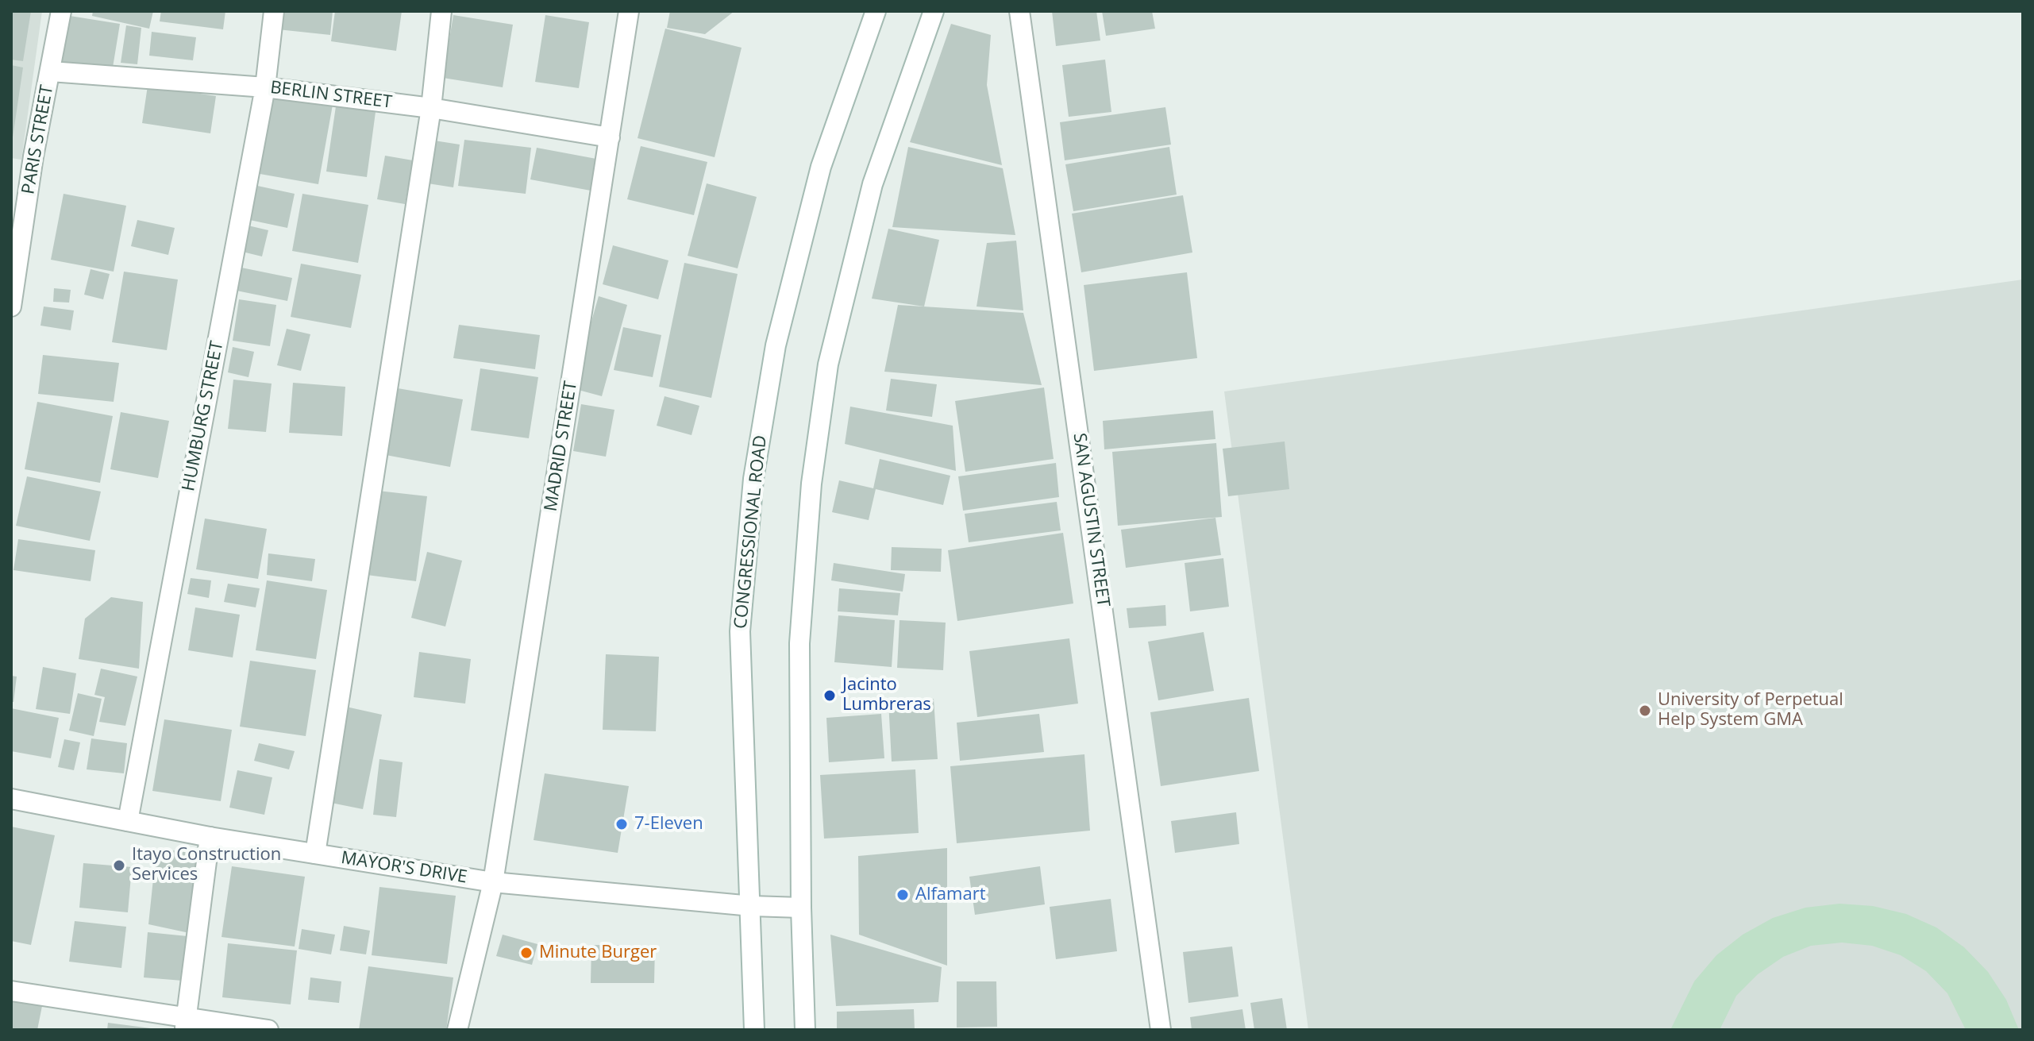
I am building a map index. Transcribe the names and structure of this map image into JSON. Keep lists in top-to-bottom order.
{
  "streets": {
    "street": [
      "BERLIN STREET",
      "PARIS STREET",
      "HUMBURG STREET",
      "MADRID STREET",
      "SAN AGUSTIN STREET",
      "CONGRESSIONAL ROAD",
      "MAYOR'S DRIVE"
    ]
  },
  "crossings": [
    ["BERLIN STREET", "PARIS STREET"],
    ["BERLIN STREET", "HUMBURG STREET"],
    ["BERLIN STREET", "MADRID STREET"],
    ["HUMBURG STREET", "MAYOR'S DRIVE"],
    ["MADRID STREET", "MAYOR'S DRIVE"],
    ["CONGRESSIONAL ROAD", "MAYOR'S DRIVE"]
  ],
  "places": [
    "Jacinto Lumbreras",
    "University of Perpetual Help System GMA",
    "7-Eleven",
    "Itayo Construction Services",
    "Alfamart",
    "Minute Burger"
  ]
}
